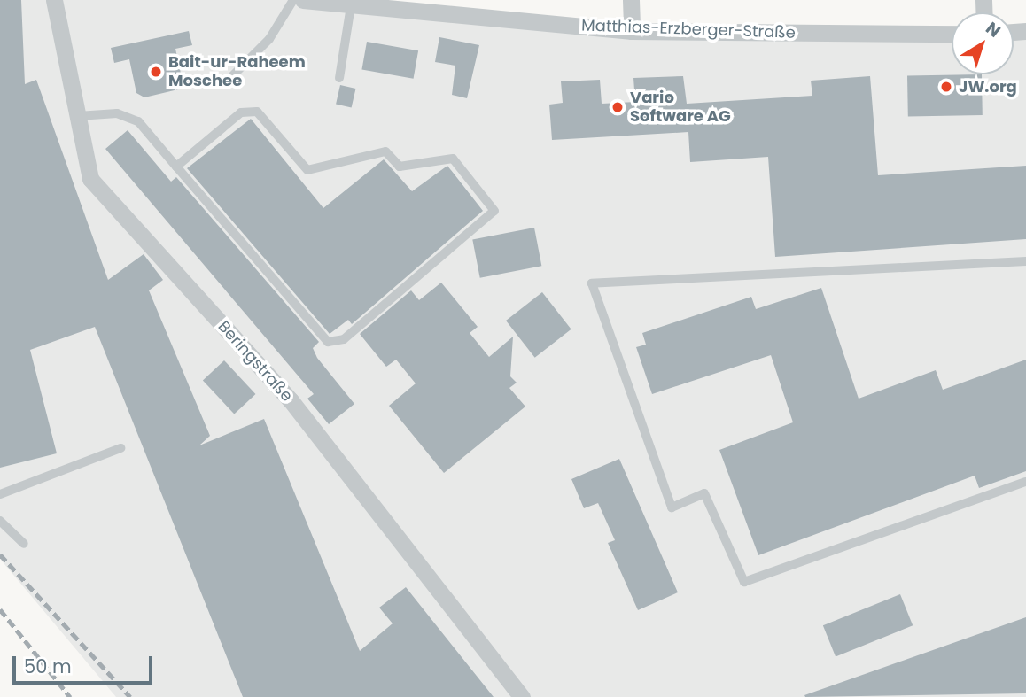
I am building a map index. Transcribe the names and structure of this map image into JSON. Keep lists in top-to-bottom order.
{
  "streets": {
    "street": ["Matthias-Erzberger-Straße", "Beringstraße"]
  },
  "places": ["Bait-ur-Raheem Moschee", "JW.org", "Vario Software AG"],
  "scale_bar": "50 m",
  "north": "top right"
}
